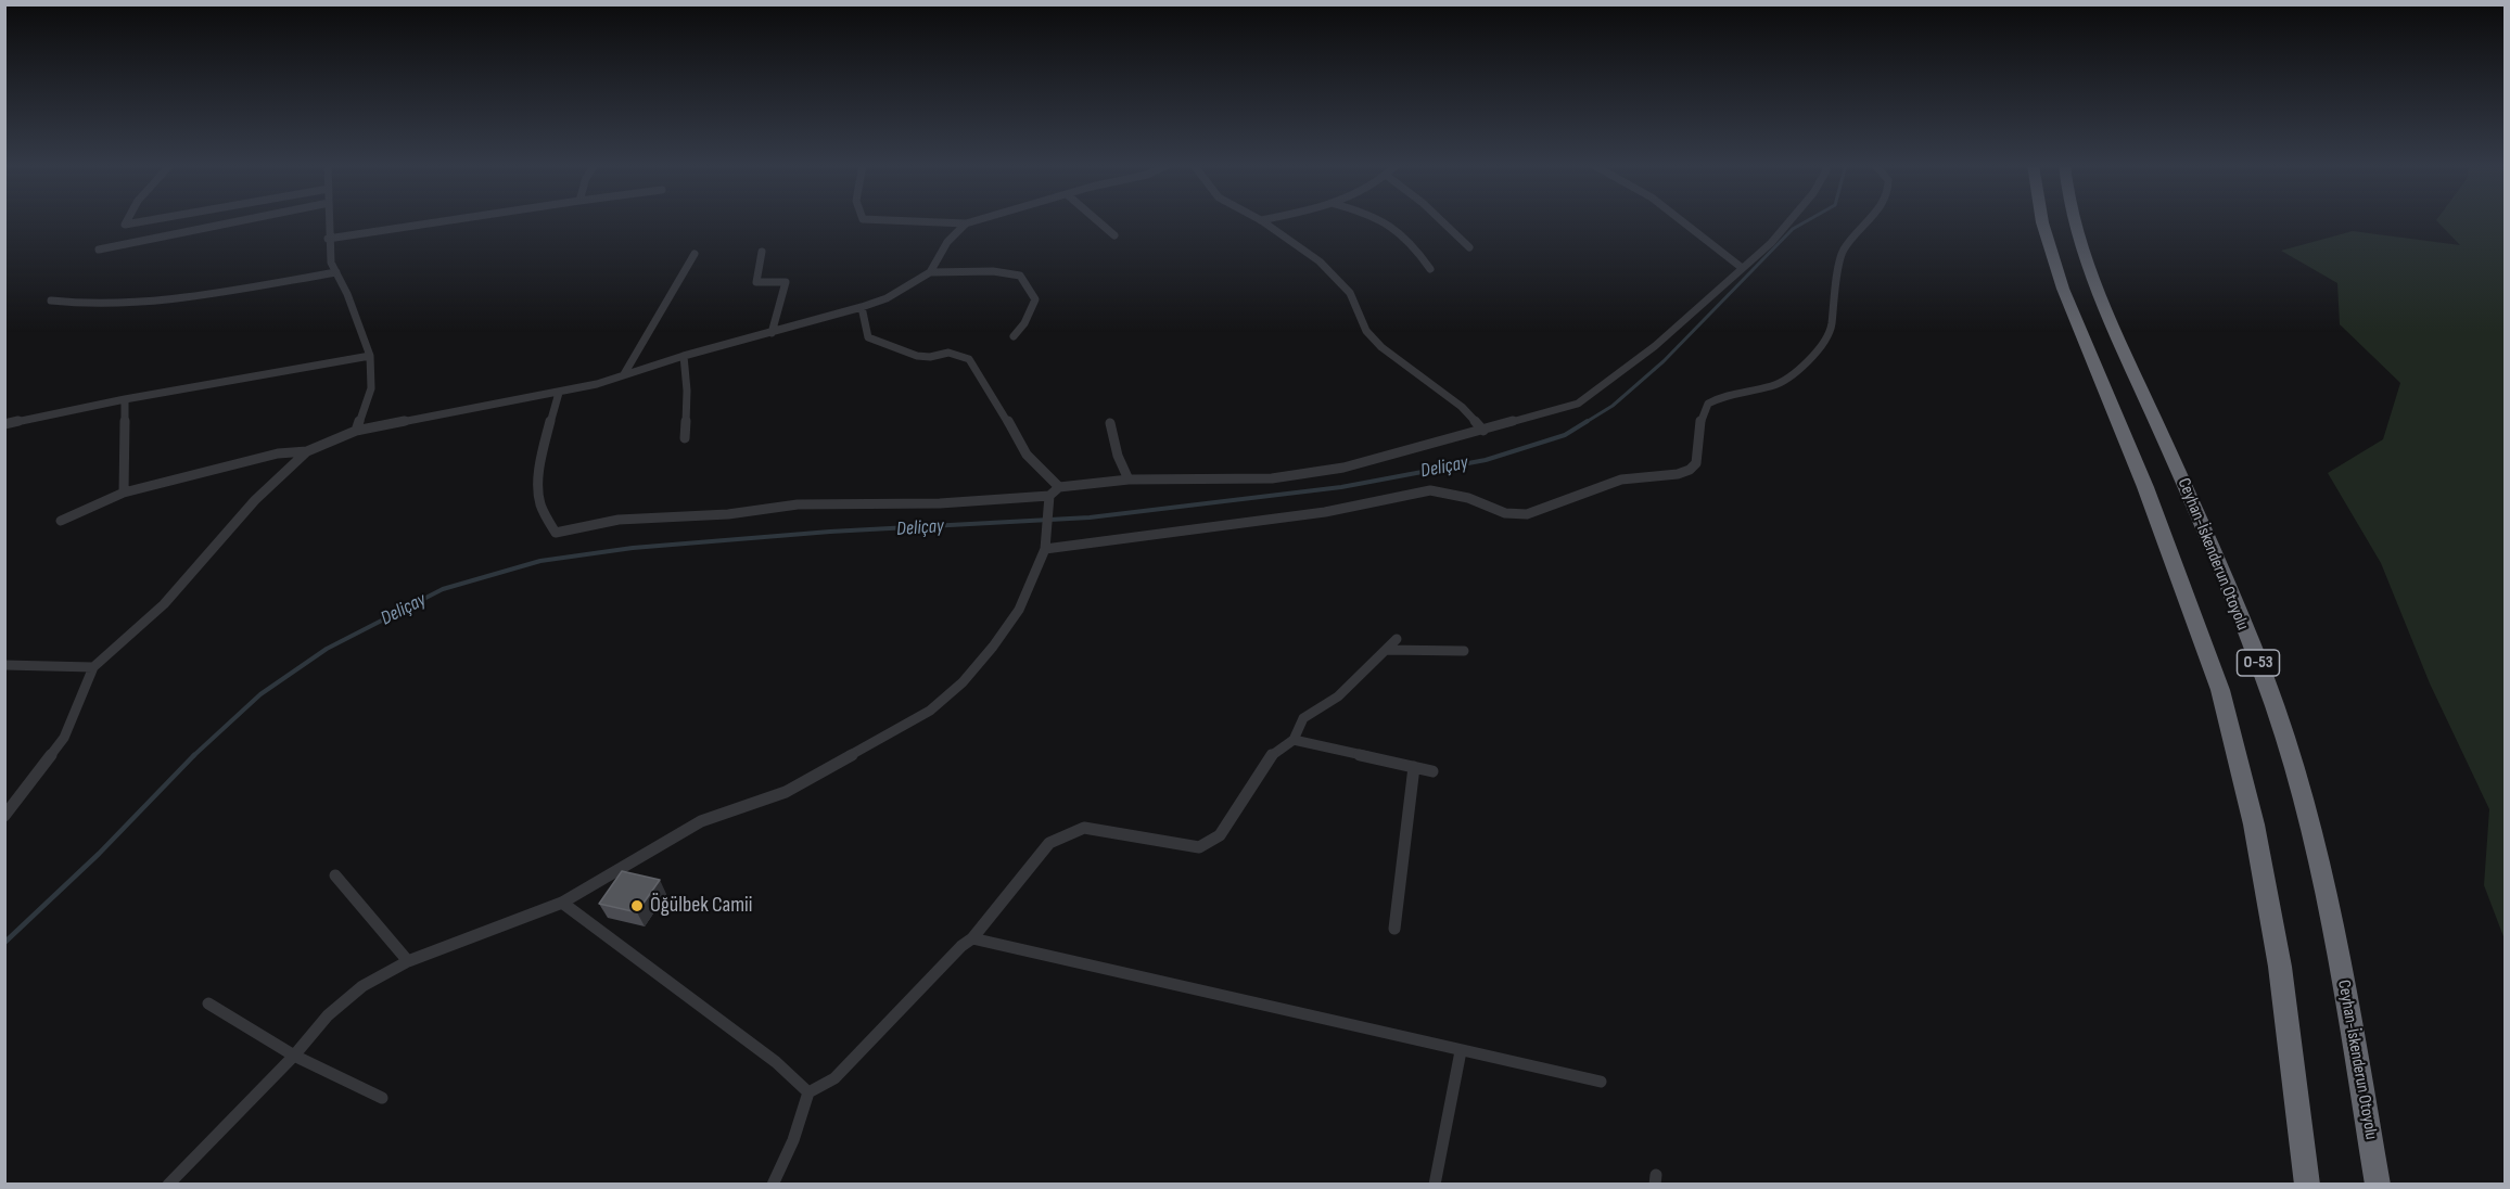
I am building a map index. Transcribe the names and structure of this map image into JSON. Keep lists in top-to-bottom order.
{
  "streets": {
    "highway": ["Ceyhan-İskenderun Otoyolu", "O-53"]
  },
  "water": ["Deliçay"],
  "places": ["Öğülbek Camii"]
}
